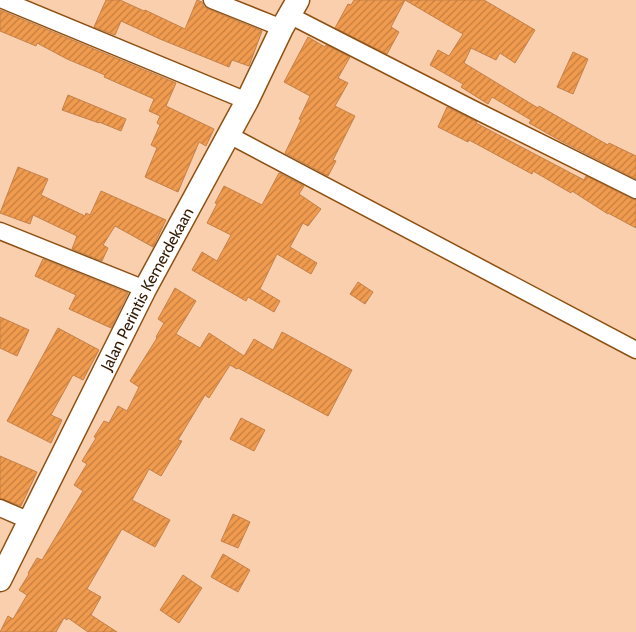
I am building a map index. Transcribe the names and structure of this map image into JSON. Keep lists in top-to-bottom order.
{
  "streets": {
    "street": ["Jalan Perintis Kemerdekaan"]
  }
}
